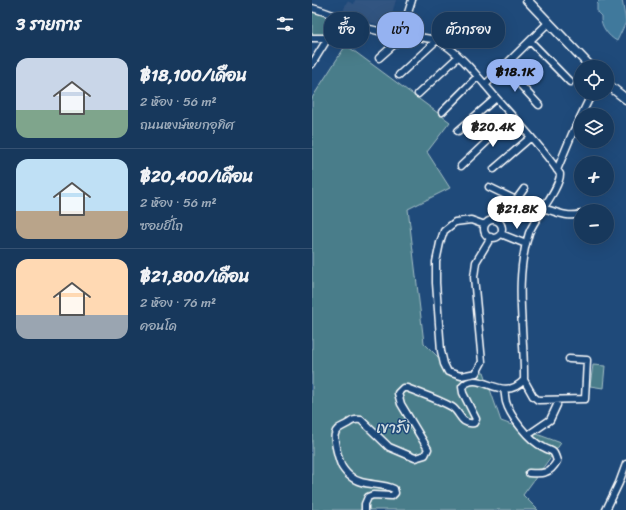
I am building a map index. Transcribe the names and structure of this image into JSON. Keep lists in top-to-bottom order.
{
  "parks": ["เขารัง"],
  "page": {
    "heading": "3 รายการ",
    "chip": ["ซื้อ", "เช่า", "ตัวกรอง"],
    "list": [
      {
        "name": "฿18,100/เดือน",
        "note": "2 ห้อง · 56 m² · ถนนหงษ์หยกอุทิศ"
      },
      {
        "name": "฿20,400/เดือน",
        "note": "2 ห้อง · 56 m² · ซอยยี่โถ"
      },
      {
        "name": "฿21,800/เดือน",
        "note": "2 ห้อง · 76 m² · คอนโด"
      }
    ],
    "price": ["฿18.1K", "฿20.4K", "฿21.8K"],
    "map_buttons": ["+", "−"]
  }
}
